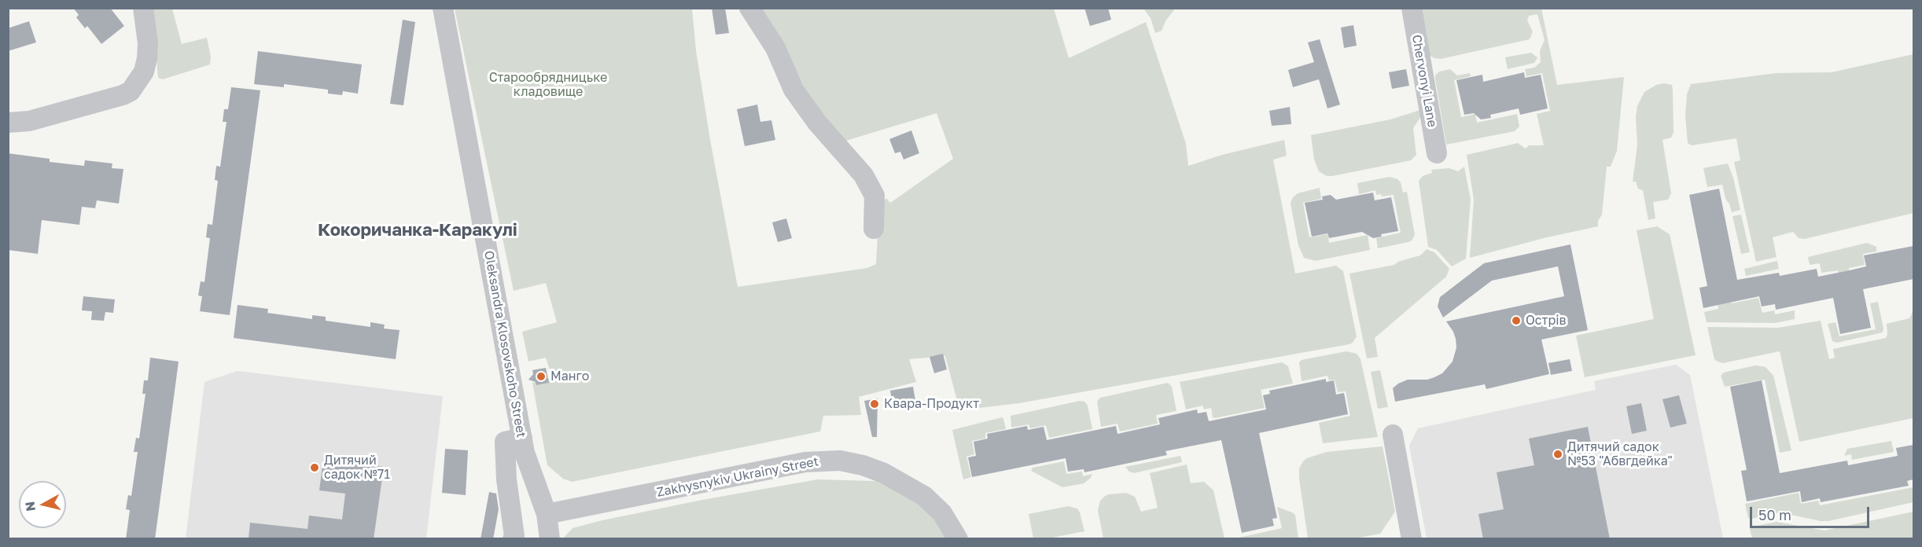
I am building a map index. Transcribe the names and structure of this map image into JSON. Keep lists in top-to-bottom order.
{
  "streets": {
    "street": ["Chervonyi Lane", "Oleksandra Klosovskoho Street", "Zakhysnykiv Ukrainy Street"]
  },
  "crossings": [
    ["Oleksandra Klosovskoho Street", "Zakhysnykiv Ukrainy Street"]
  ],
  "districts": ["Кокоричанка-Каракулі"],
  "parks": ["Старообрядницьке кладовище"],
  "places": [
    "Острів",
    "Манго",
    "Квара-Продукт",
    "Дитячий садок №53 \"Абвгдейка\"",
    "Дитячий садок №71"
  ],
  "scale_bar": "50 m",
  "north": "left"
}
